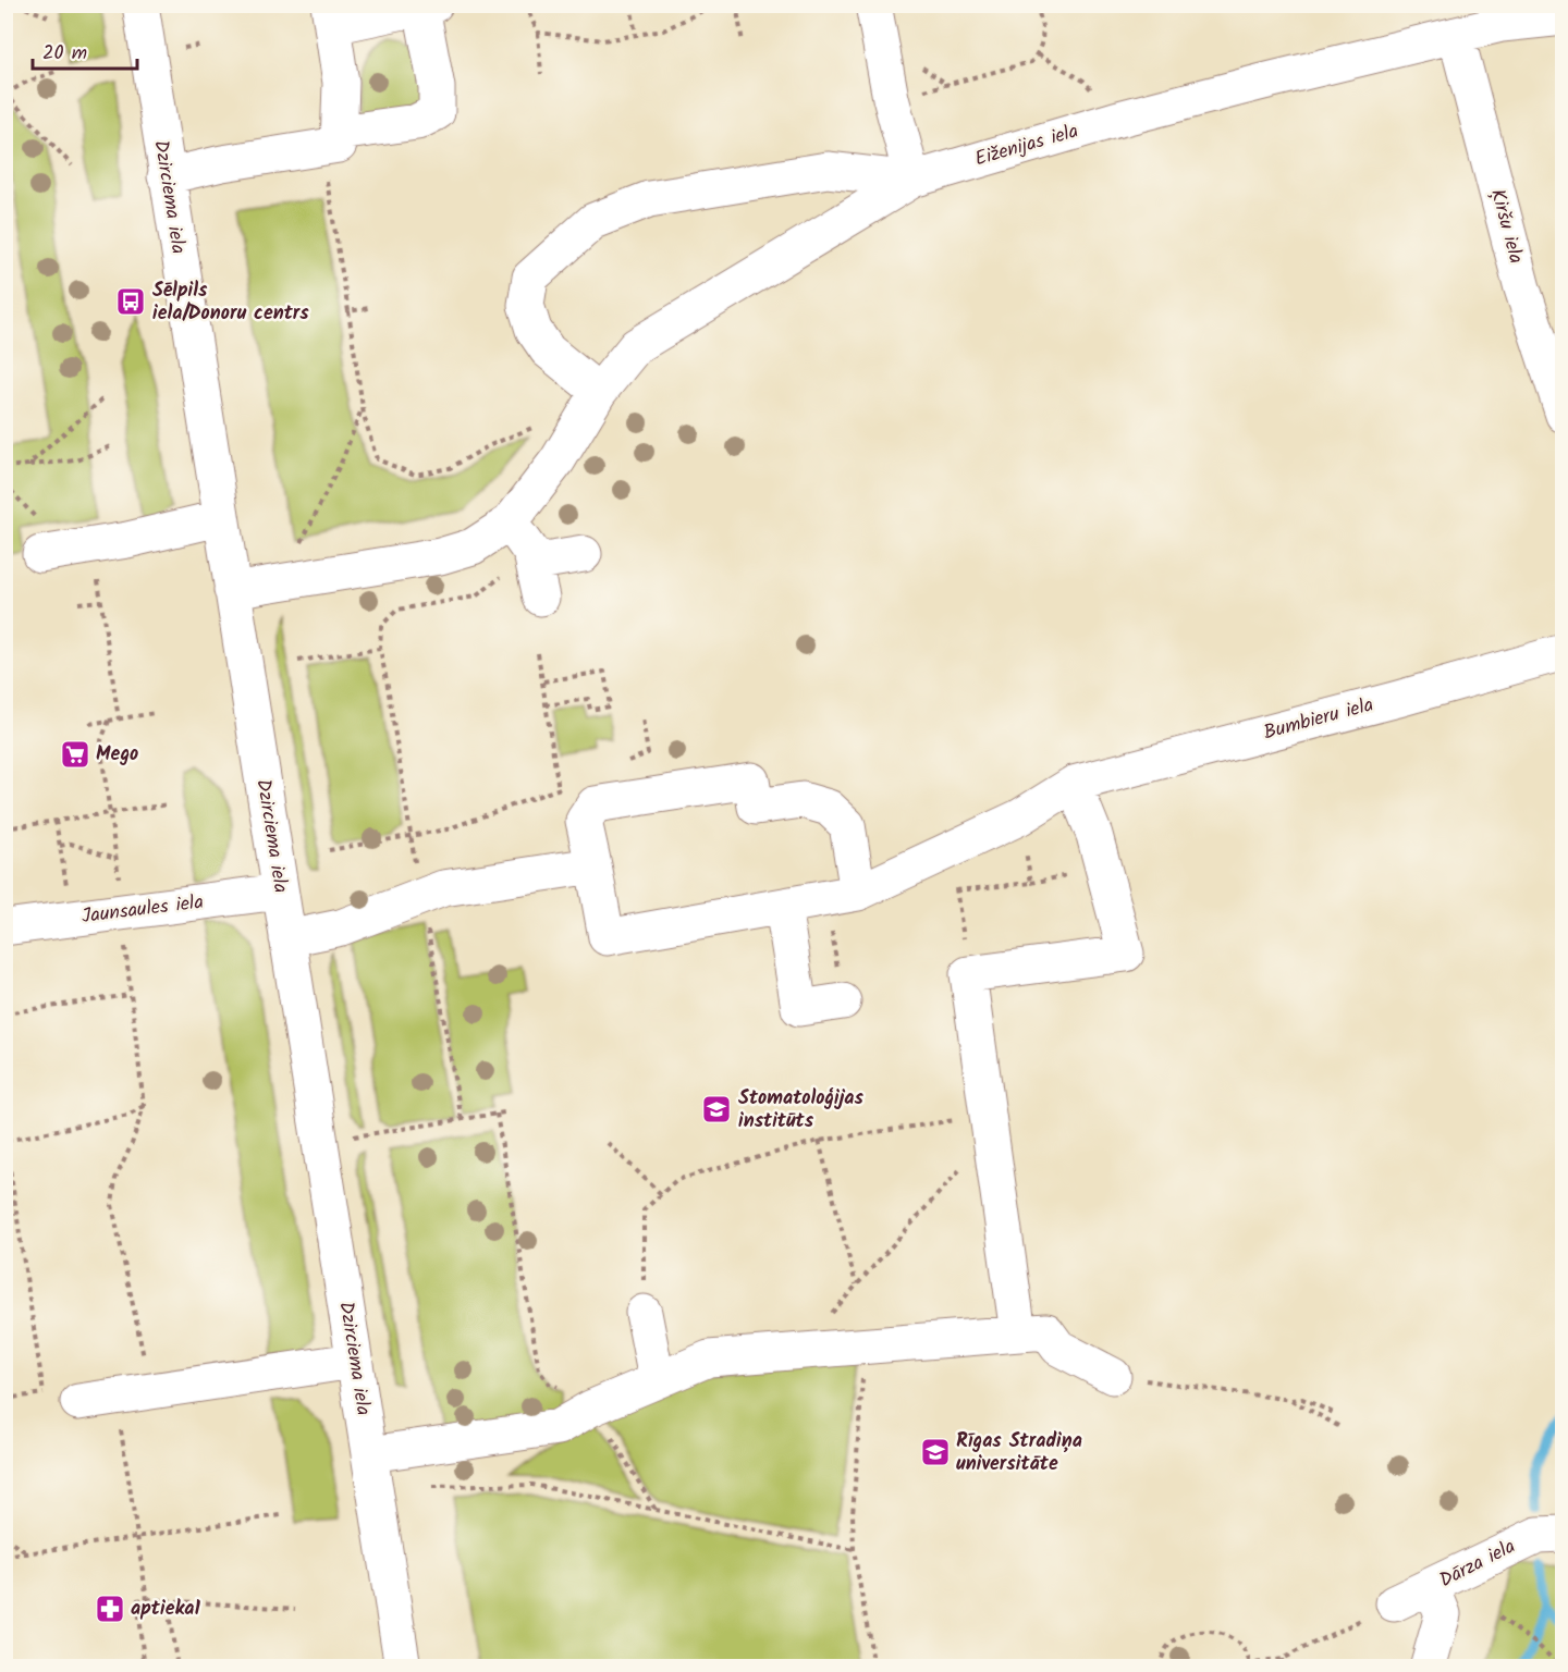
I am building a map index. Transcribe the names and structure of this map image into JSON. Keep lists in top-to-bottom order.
{
  "streets": {
    "street": [
      "Eiženijas iela",
      "Dzirciema iela",
      "Ķiršu iela",
      "Bumbieru iela",
      "Jaunsaules iela",
      "Dārza iela"
    ]
  },
  "crossings": [
    ["Eiženijas iela", "Dzirciema iela"],
    ["Eiženijas iela", "Ķiršu iela"],
    ["Dzirciema iela", "Jaunsaules iela"]
  ],
  "places": {
    "bus stop": ["Sēlpils iela/Donoru centrs"],
    "supermarket": ["Mego"],
    "school or university": ["Stomatoloģijas institūts", "Rīgas Stradiņa universitāte"],
    "pharmacy": ["aptieka1"]
  },
  "scale_bar": "20 m"
}
